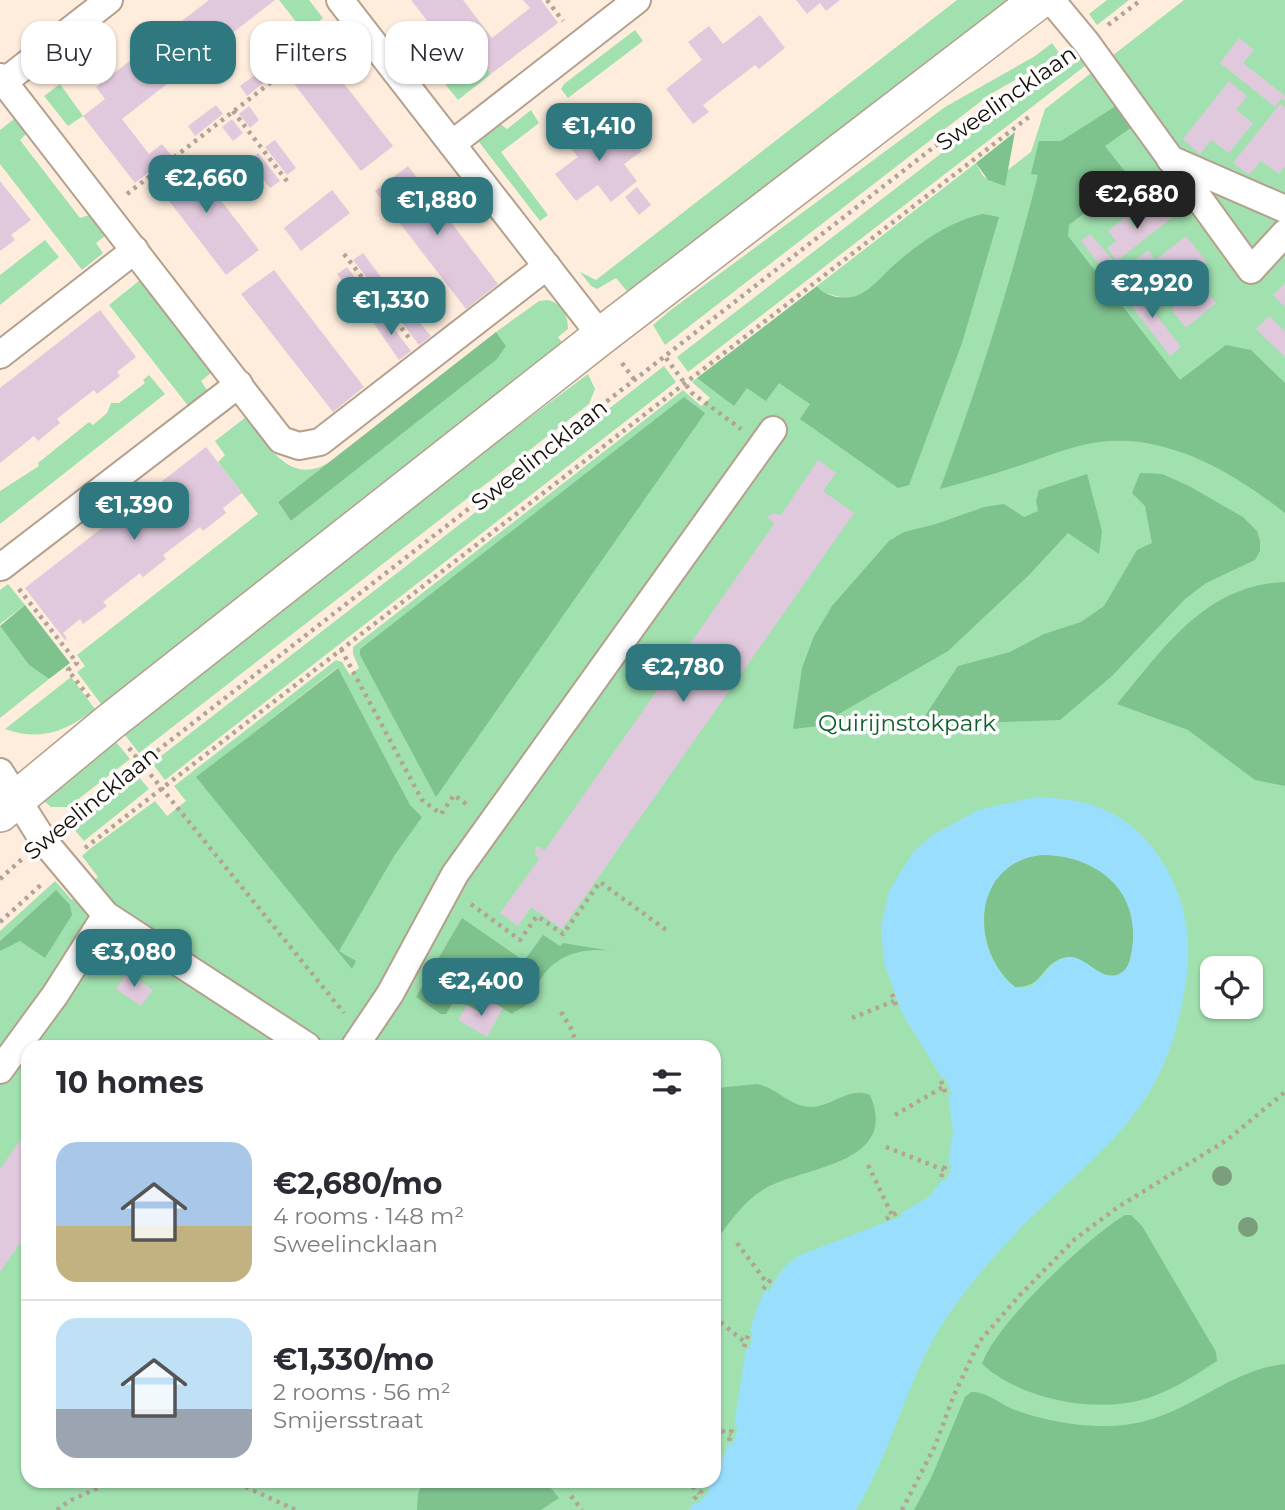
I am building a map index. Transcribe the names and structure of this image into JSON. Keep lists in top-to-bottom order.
{
  "streets": {
    "street": ["Sweelincklaan"]
  },
  "parks": ["Quirijnstokpark"],
  "page": {
    "chip": [
      "Buy",
      "Rent",
      "Filters",
      "New"
    ],
    "price": [
      "€1,410",
      "€2,660",
      "€2,680",
      "€1,880",
      "€2,920",
      "€1,330",
      "€1,390",
      "€2,780",
      "€3,080",
      "€2,400"
    ],
    "heading": "10 homes",
    "list": [
      {
        "name": "€2,680/mo",
        "note": "4 rooms · 148 m² · Sweelincklaan"
      },
      {
        "name": "€1,330/mo",
        "note": "2 rooms · 56 m² · Smijersstraat"
      }
    ]
  }
}
